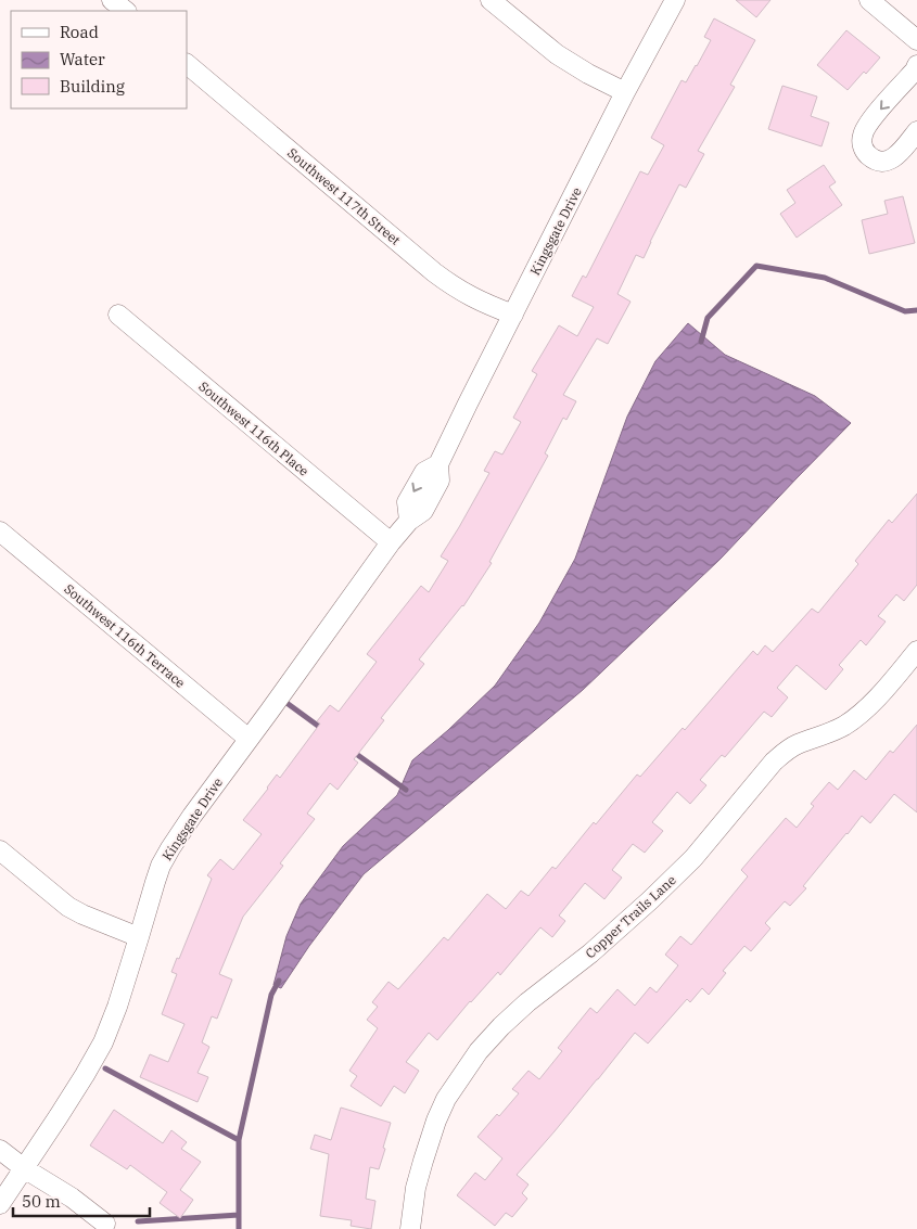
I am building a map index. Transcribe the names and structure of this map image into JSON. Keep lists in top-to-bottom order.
{
  "streets": {
    "street": [
      "Southwest 117th Street",
      "Kingsgate Drive",
      "Southwest 116th Place",
      "Southwest 116th Terrace",
      "Copper Trails Lane"
    ]
  },
  "crossings": [
    ["Southwest 117th Street", "Kingsgate Drive"],
    ["Kingsgate Drive", "Southwest 116th Place"],
    ["Kingsgate Drive", "Southwest 116th Terrace"]
  ],
  "legend": ["Road", "Water", "Building"],
  "scale_bar": "50 m"
}
